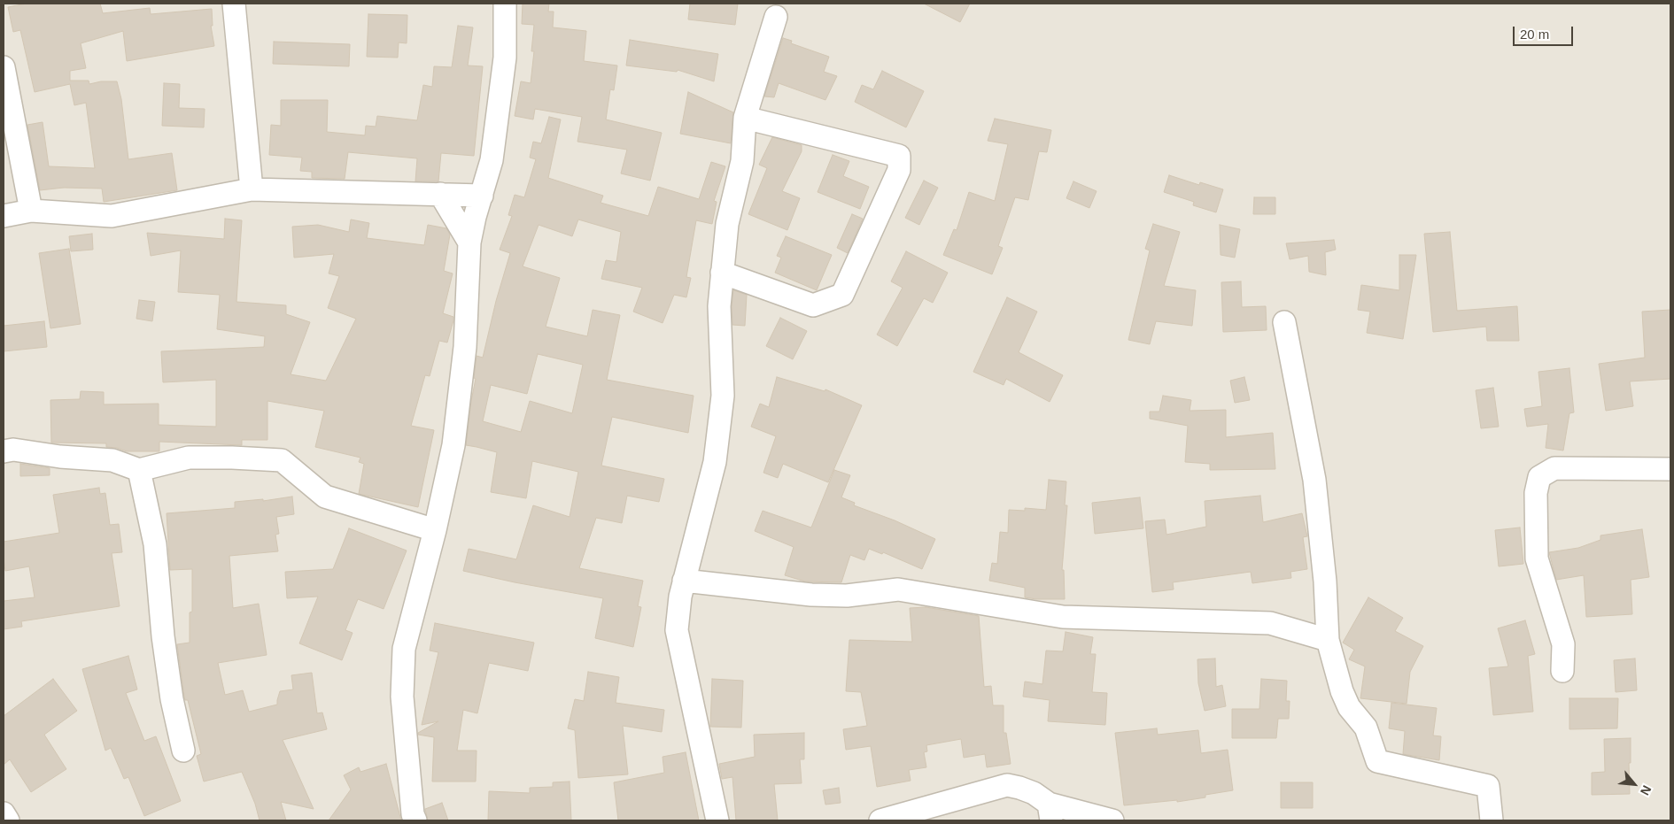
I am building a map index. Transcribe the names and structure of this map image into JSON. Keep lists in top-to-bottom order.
{
  "scale_bar": "20 m",
  "north": "bottom right"
}
